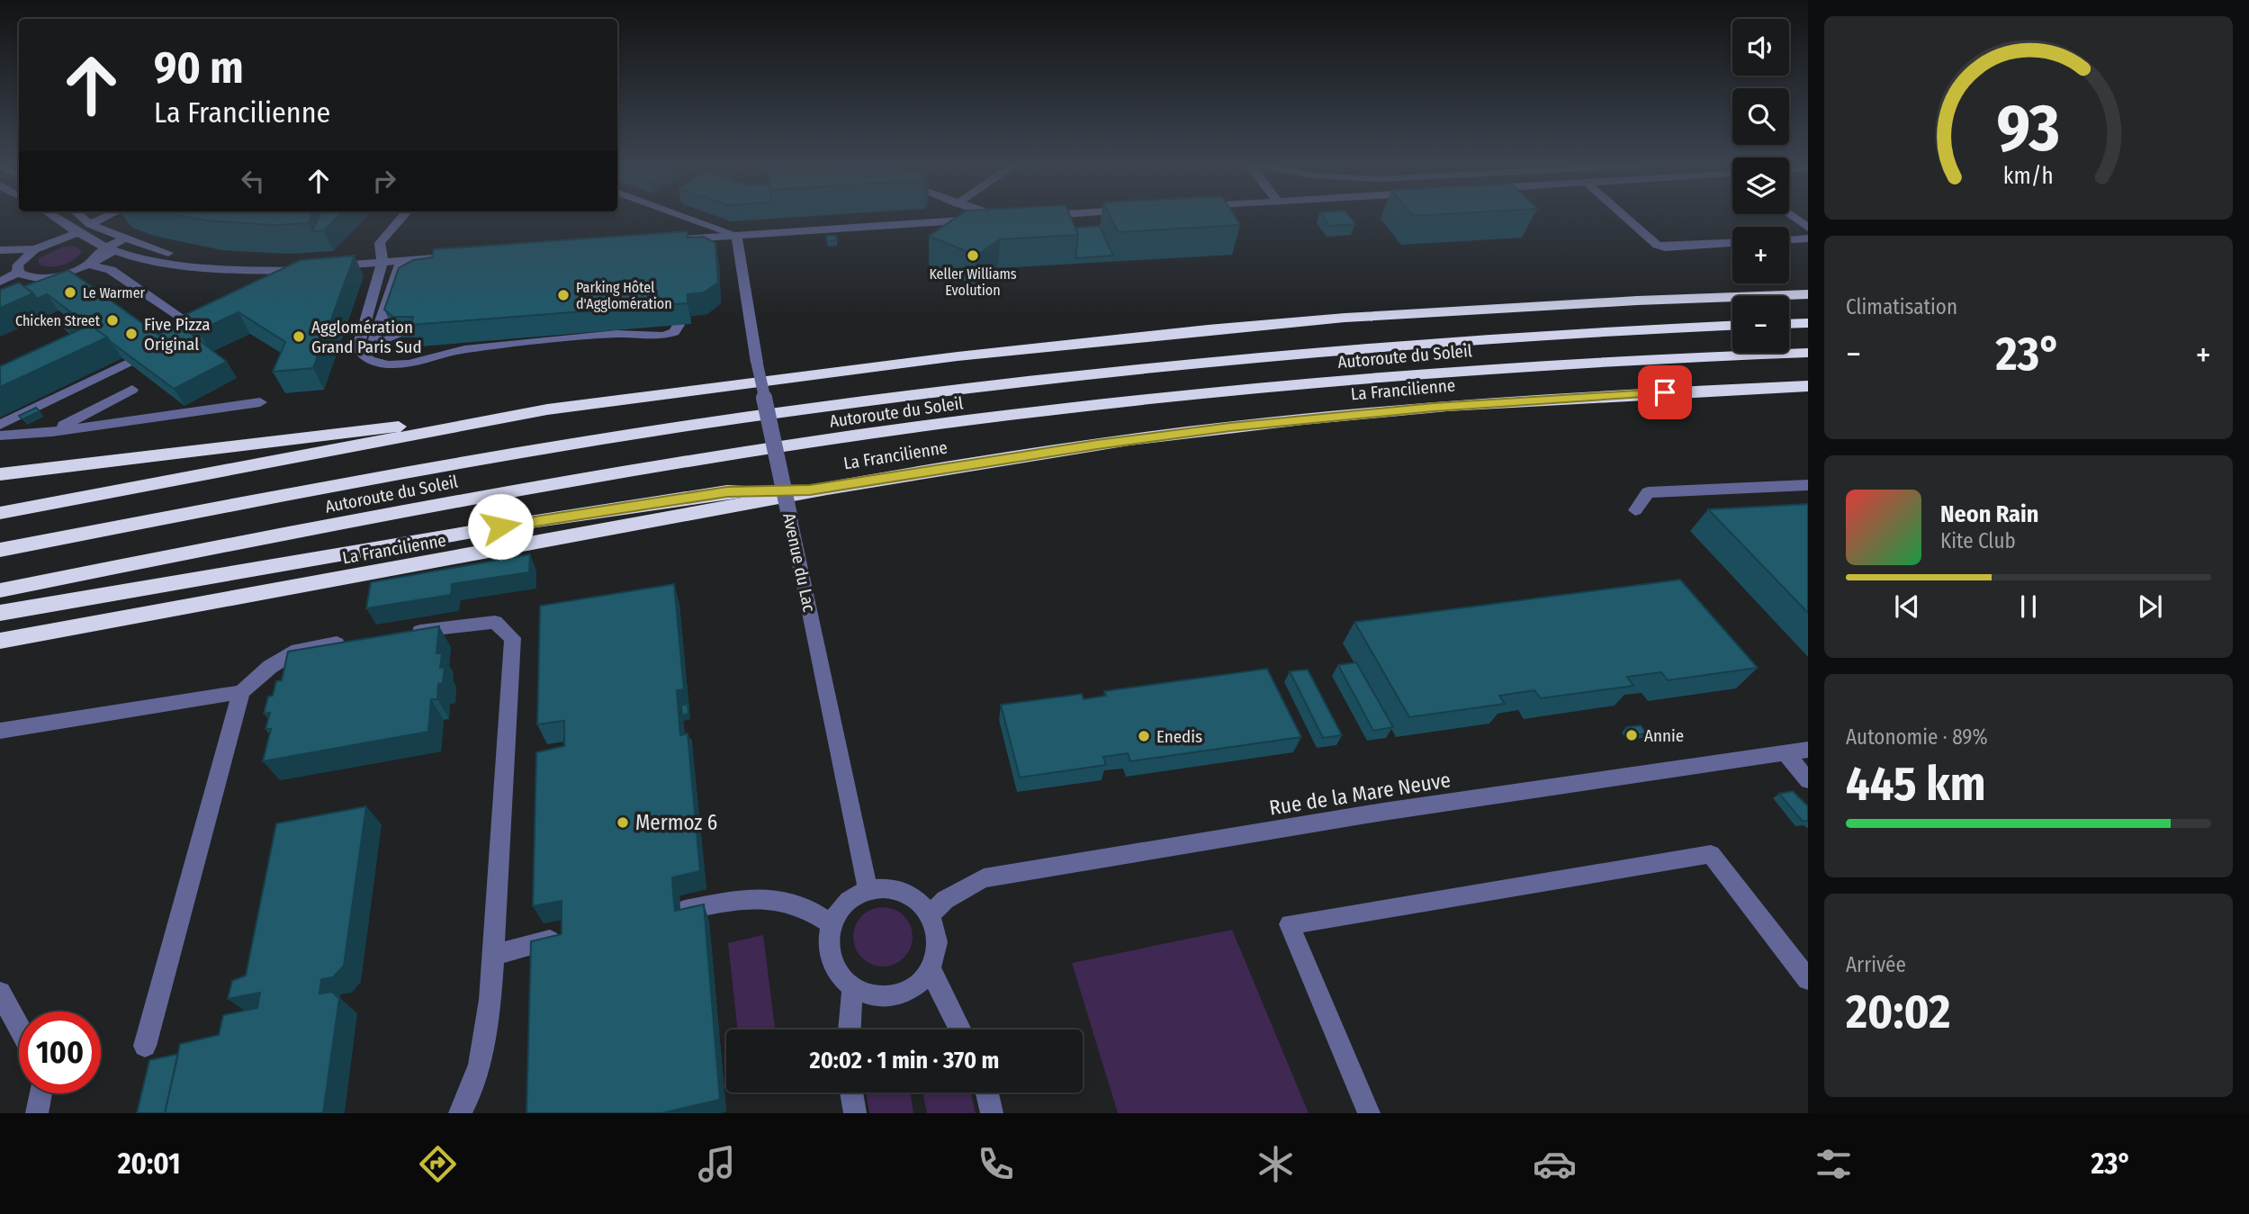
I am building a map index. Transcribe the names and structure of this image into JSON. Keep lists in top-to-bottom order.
{
  "streets": {
    "highway": ["Autoroute du Soleil", "La Francilienne"],
    "street": ["Avenue du Lac", "Rue de la Mare Neuve"]
  },
  "crossings": [
    ["Avenue du Lac", "Rue de la Mare Neuve"]
  ],
  "places": [
    "Keller Williams Evolution",
    "Le Warmer",
    "Parking Hôtel d'Agglomération",
    "Chicken Street",
    "Five Pizza Original",
    "Agglomération Grand Paris Sud",
    "Annie",
    "Enedis",
    "Mermoz 6"
  ],
  "page": {
    "map_buttons": ["+", "−"],
    "turn": ["90 m", "La Francilienne"],
    "tile": [
      "Climatisation",
      ["Autonomie · 89%", "445 km"],
      ["Arrivée", "20:02"]
    ],
    "heat": ["−", "23°", "+"],
    "song": ["Neon Rain", "Kite Club"],
    "limit": "100",
    "trip": "20:02 · 1 min · 370 m",
    "tabs": ["20:01", "23°"],
    "gauge": ["93", "km/h"]
  }
}
